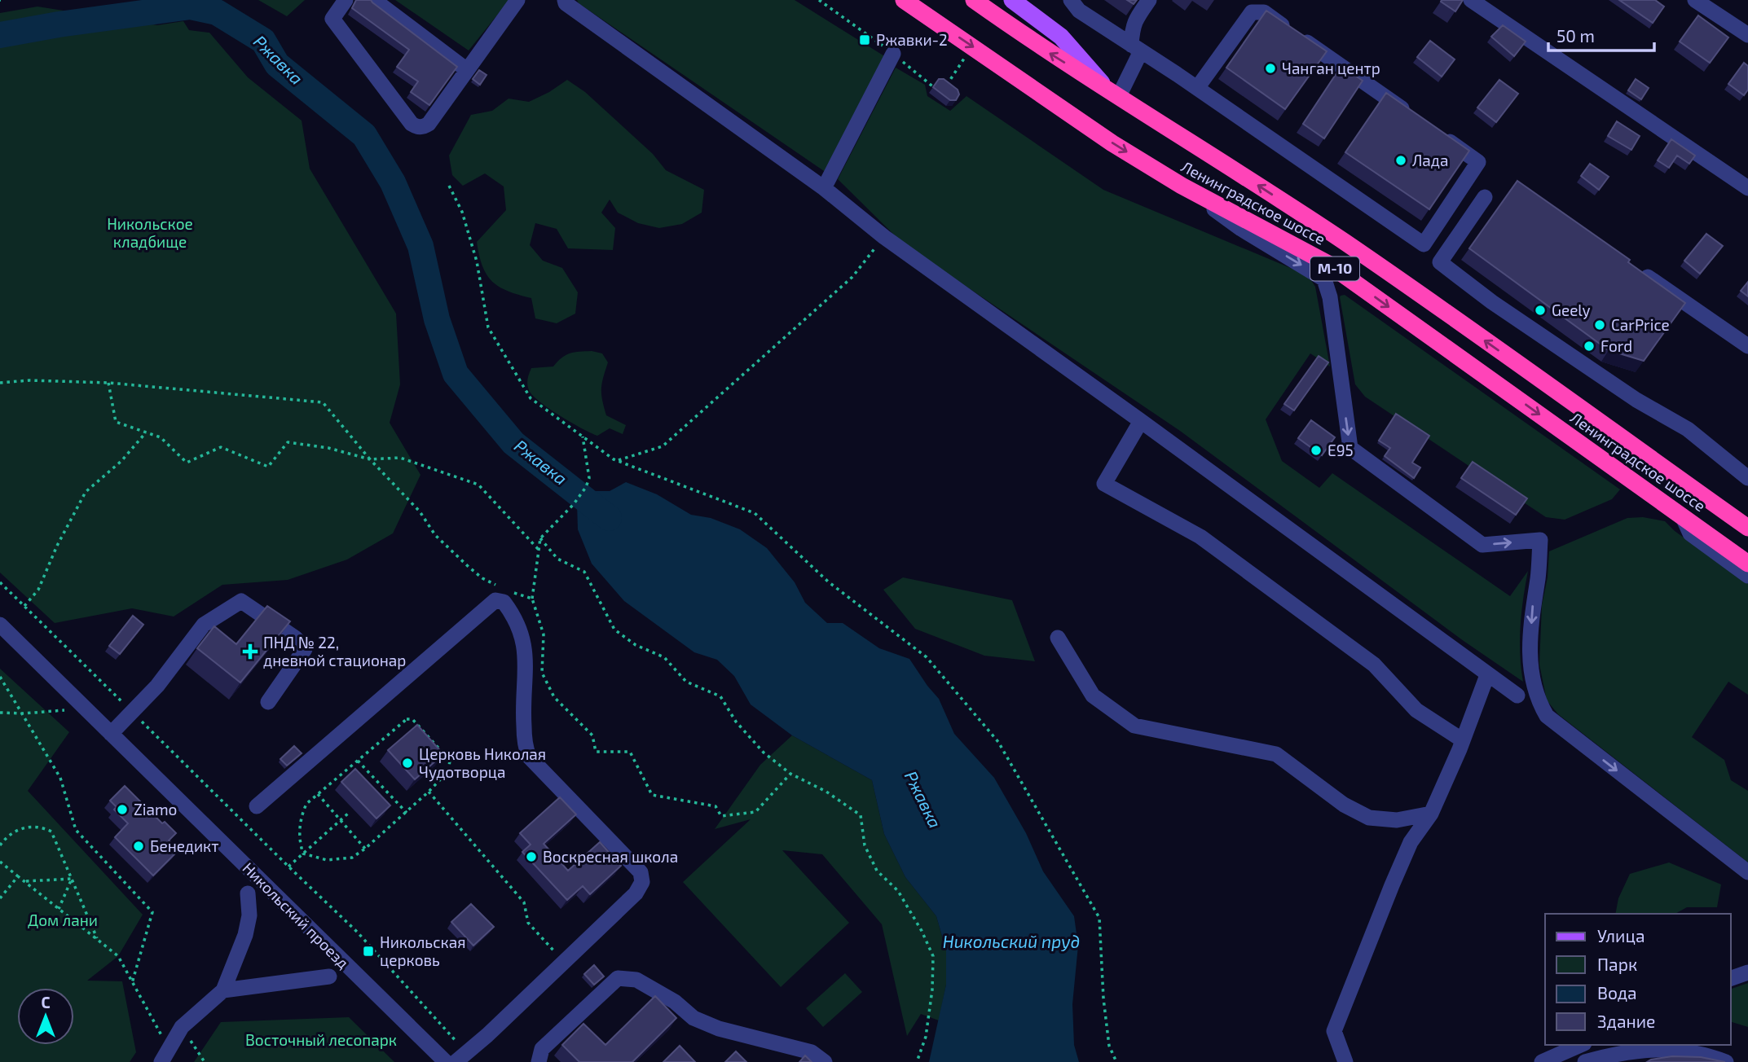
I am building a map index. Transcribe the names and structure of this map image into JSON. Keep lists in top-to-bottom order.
{
  "streets": {
    "highway": ["Ленинградское шоссе", "М-10"],
    "street": ["Никольский проезд"]
  },
  "crossings": [
    ["Ленинградское шоссе", "М-10"]
  ],
  "water": ["Ржавка", "Никольский пруд"],
  "parks": ["Никольское кладбище", "Дом лани", "Восточный лесопарк"],
  "places": {
    "transit": ["Ржавки-2", "Никольская церковь"],
    "other": [
      "Чанган центр",
      "Лада",
      "Geely",
      "CarPrice",
      "Ford",
      "E95",
      "Церковь Николая Чудотворца",
      "Ziamo",
      "Бенедикт",
      "Воскресная школа"
    ],
    "health": ["ПНД № 22, дневной стационар"]
  },
  "legend": [
    "Улица",
    "Парк",
    "Вода",
    "Здание"
  ],
  "scale_bar": "50 m",
  "north": "top"
}
